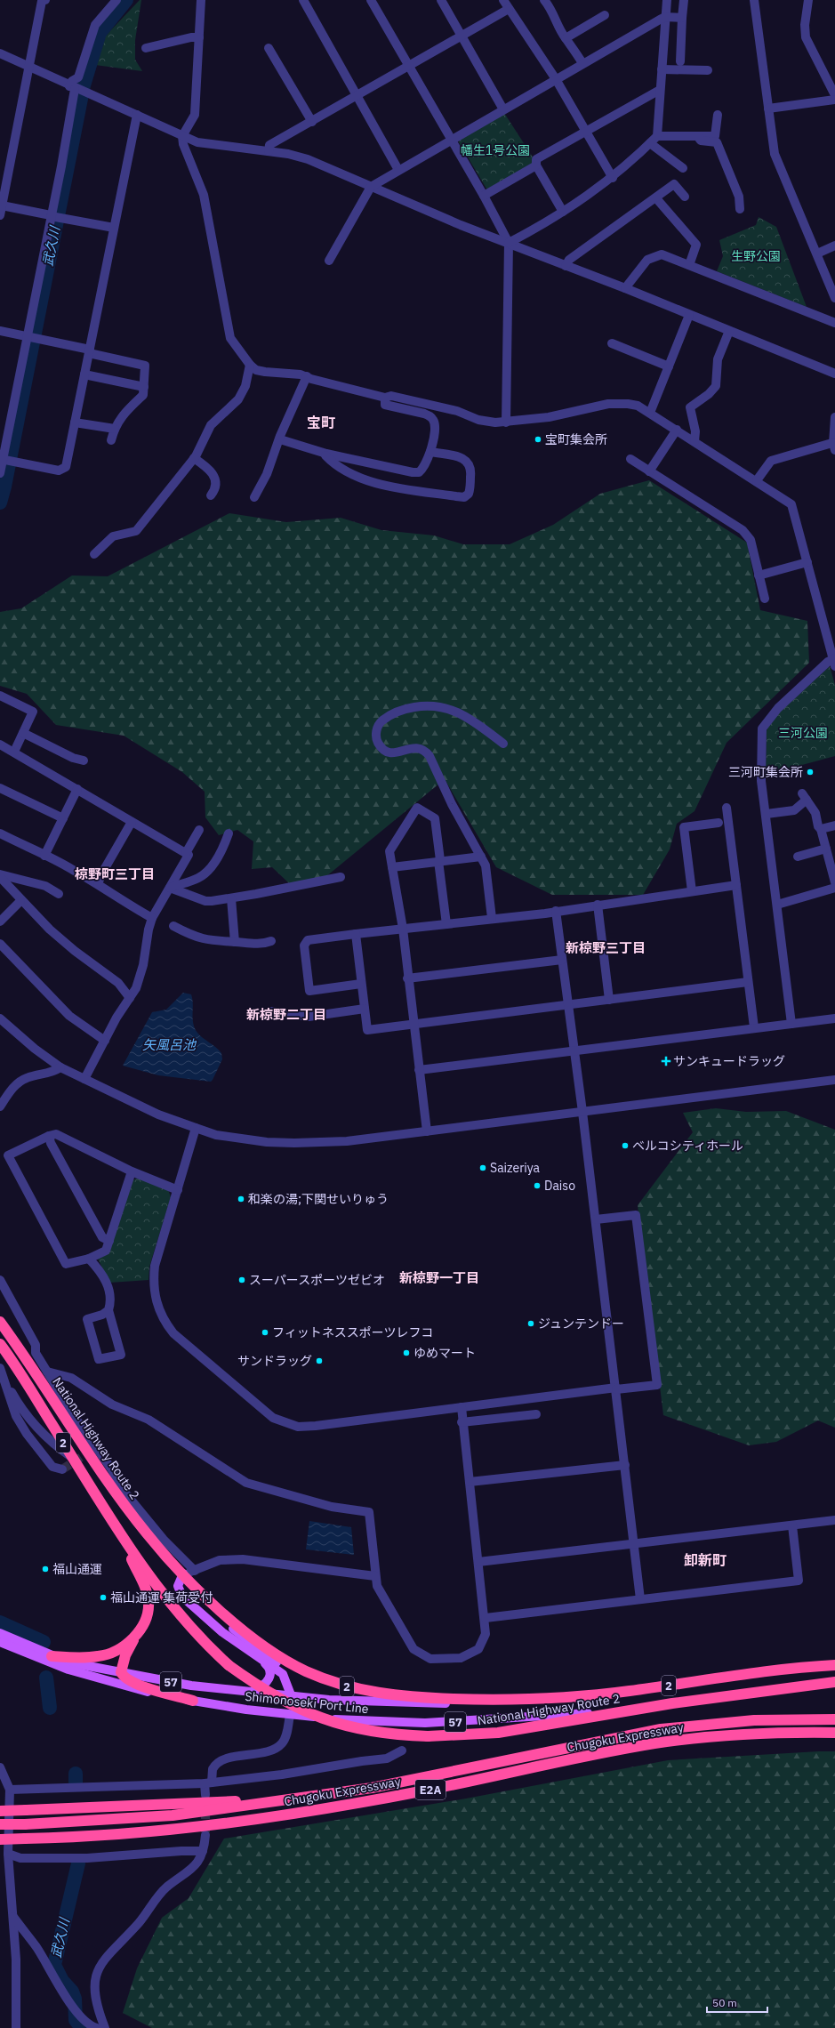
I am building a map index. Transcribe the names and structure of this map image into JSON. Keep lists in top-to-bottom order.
{
  "streets": {
    "highway": [
      "National Highway Route 2",
      "2",
      "Chugoku Expressway",
      "E2A"
    ],
    "main road": ["57", "Shimonoseki Port Line"]
  },
  "crossings": [
    ["National Highway Route 2", "Shimonoseki Port Line"]
  ],
  "districts": [
    "宝町",
    "椋野町三丁目",
    "新椋野三丁目",
    "新椋野二丁目",
    "新椋野一丁目",
    "卸新町"
  ],
  "water": ["武久川", "矢風呂池"],
  "parks": ["幡生1号公園", "生野公園", "三河公園"],
  "places": {
    "other": [
      "宝町集会所",
      "三河町集会所",
      "ベルコシティホール",
      "Saizeriya",
      "Daiso",
      "和楽の湯;下関せいりゅう",
      "スーパースポーツゼビオ",
      "ジュンテンドー",
      "フィットネススポーツレフコ",
      "ゆめマート",
      "サンドラッグ",
      "福山通運",
      "福山通運 集荷受付"
    ],
    "health": ["サンキュードラッグ"]
  },
  "scale_bar": "50 m"
}
